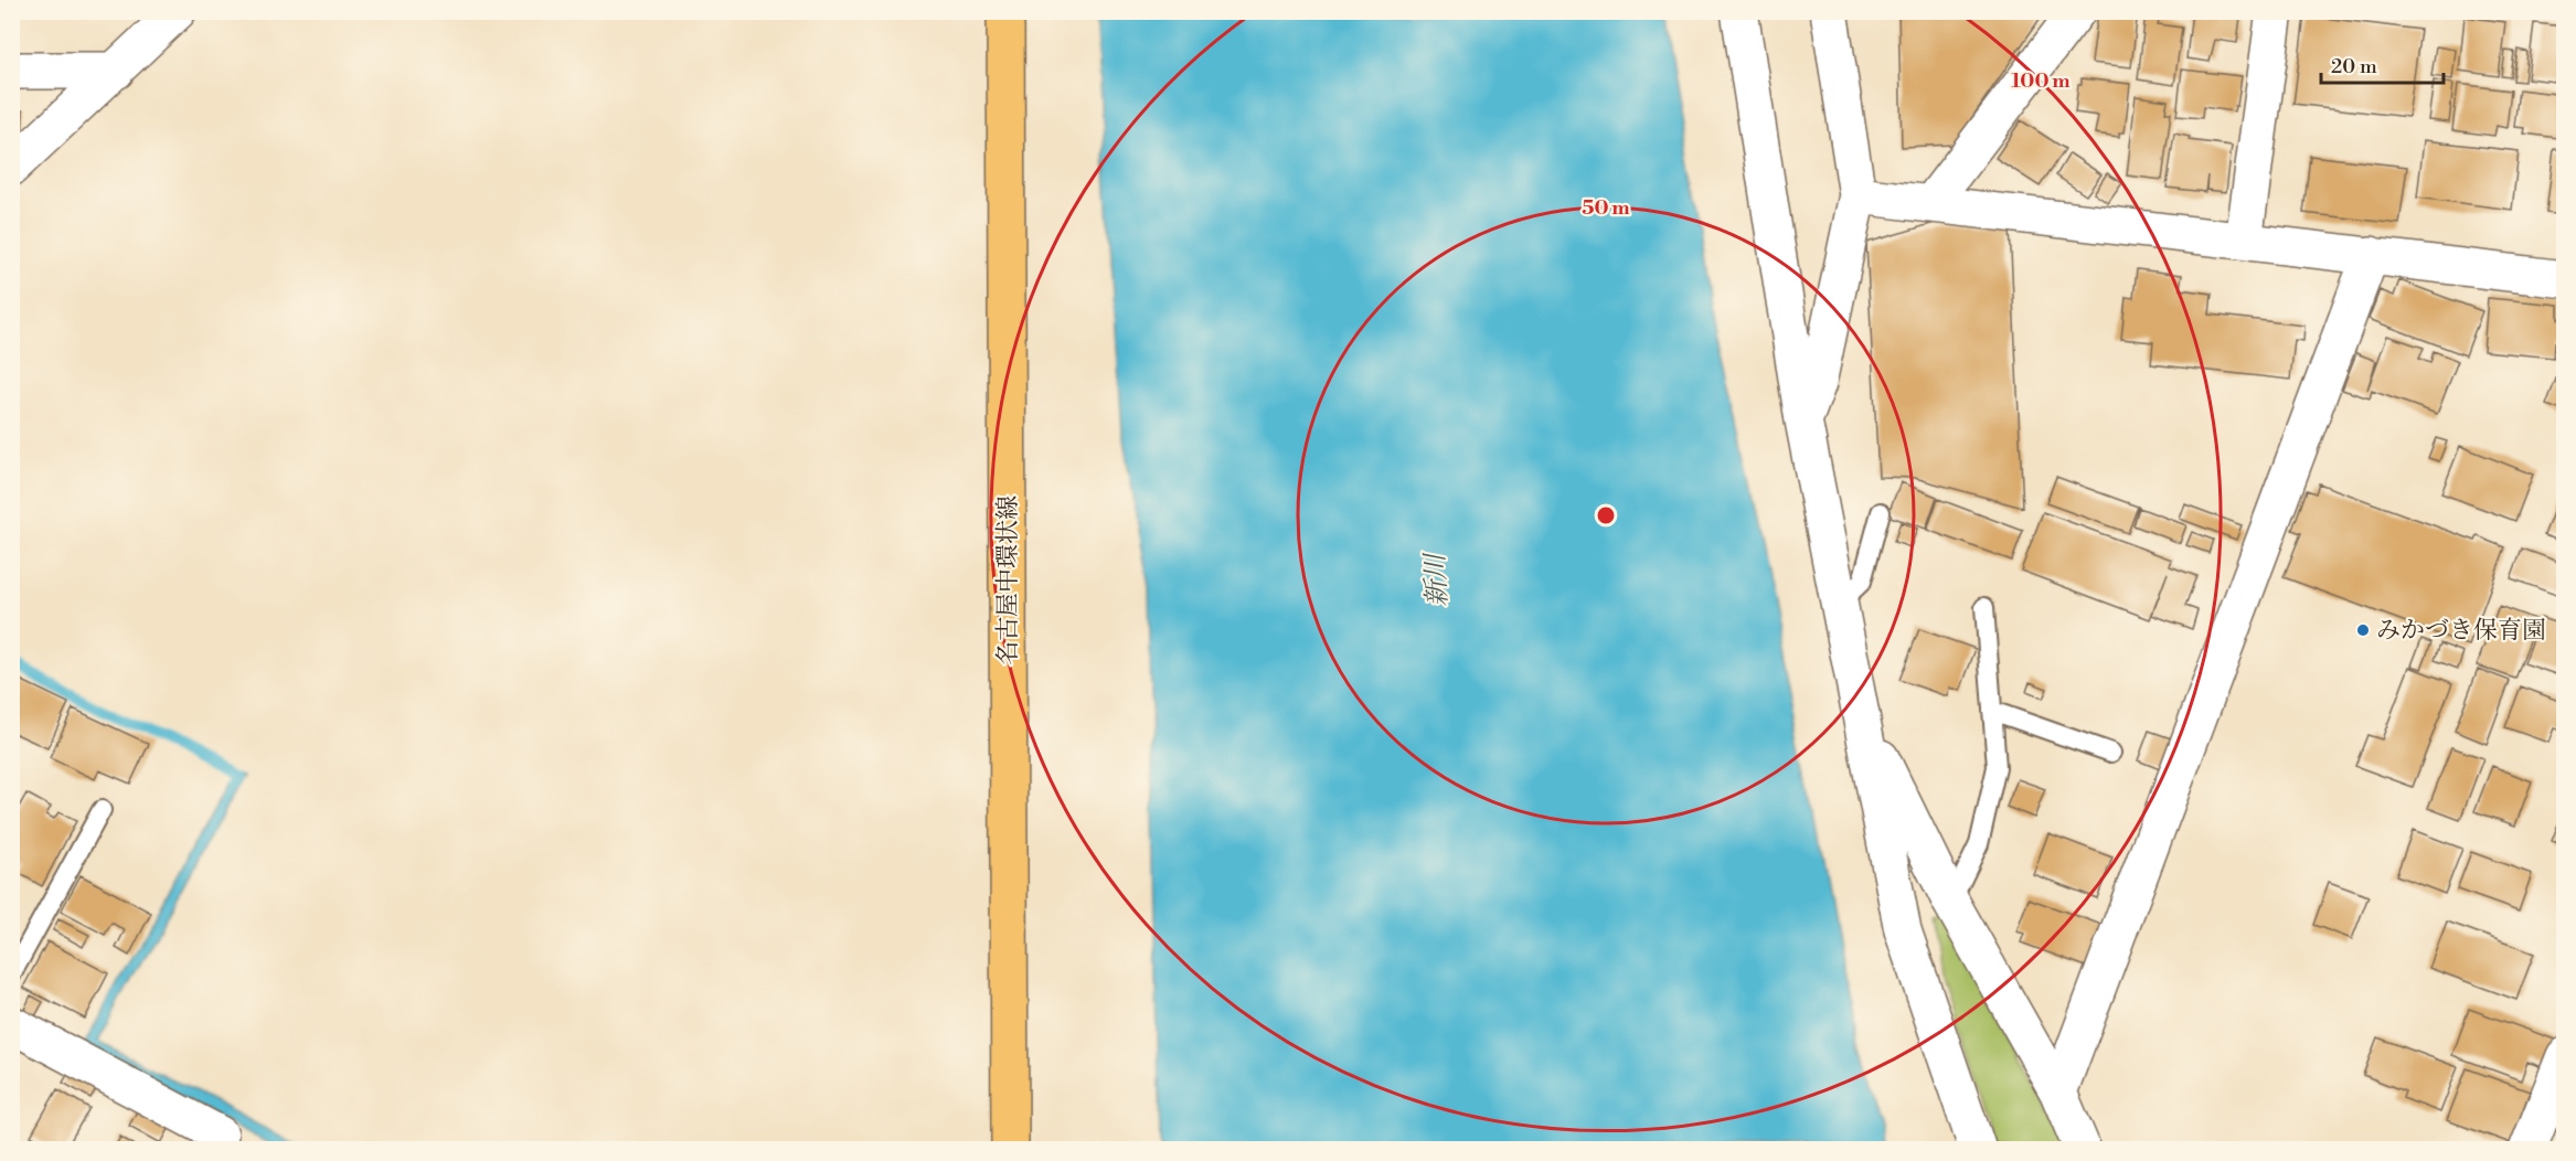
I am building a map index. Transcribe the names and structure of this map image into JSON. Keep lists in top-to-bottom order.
{
  "streets": {
    "main road": ["名古屋中環状線"]
  },
  "water": ["新川"],
  "places": ["みかづき保育園"],
  "scale_bar": "20 m",
  "rings": ["100 m", "50 m"]
}
